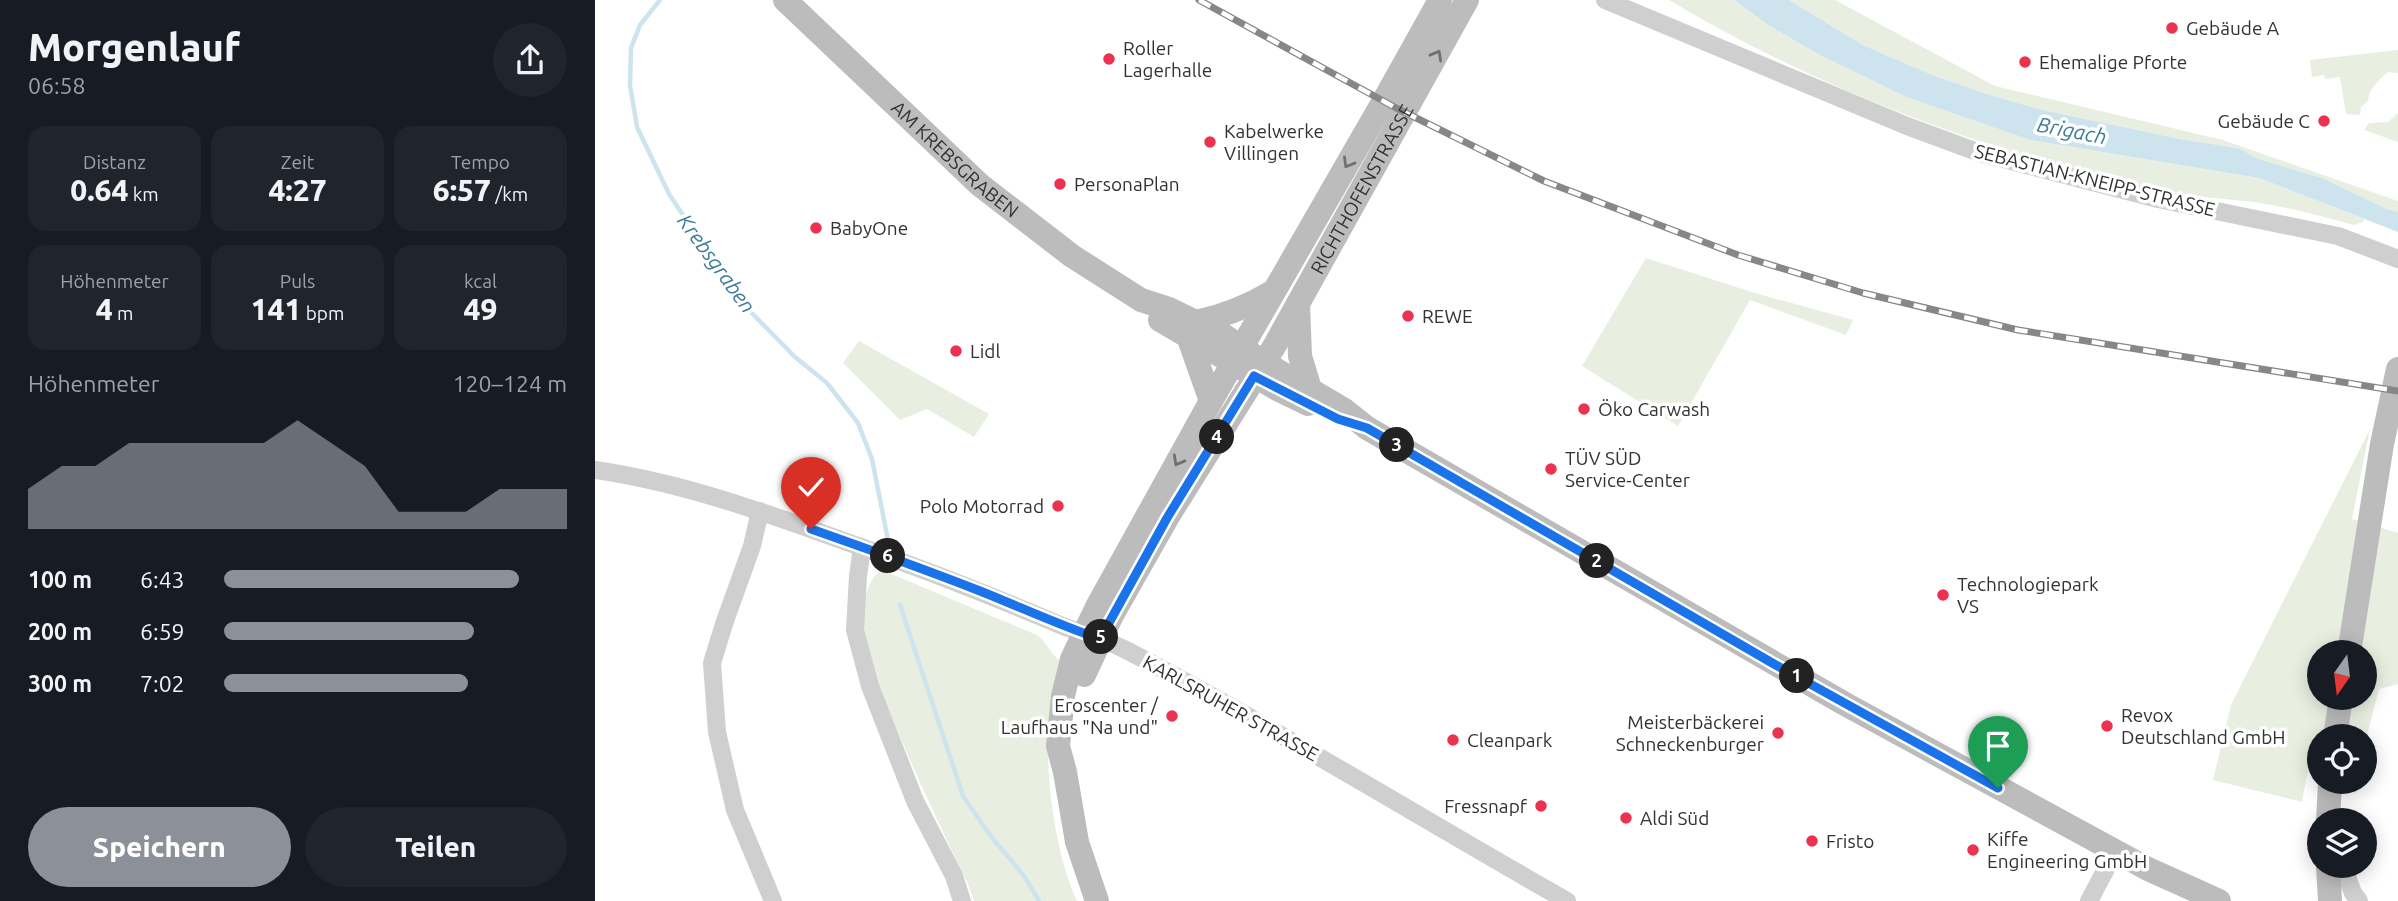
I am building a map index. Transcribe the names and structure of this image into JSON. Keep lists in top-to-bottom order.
{
  "streets": {
    "street": [
      "AM KREBSGRABEN",
      "SEBASTIAN-KNEIPP-STRASSE",
      "RICHTHOFENSTRASSE",
      "KARLSRUHER STRASSE"
    ]
  },
  "crossings": [
    ["AM KREBSGRABEN", "RICHTHOFENSTRASSE"],
    ["RICHTHOFENSTRASSE", "KARLSRUHER STRASSE"]
  ],
  "water": ["Brigach", "Krebsgraben"],
  "places": [
    "Gebäude A",
    "Roller Lagerhalle",
    "Ehemalige Pforte",
    "Gebäude C",
    "Kabelwerke Villingen",
    "PersonaPlan",
    "BabyOne",
    "REWE",
    "Lidl",
    "Öko Carwash",
    "TÜV SÜD Service-Center",
    "Polo Motorrad",
    "Technologiepark VS",
    "Eroscenter / Laufhaus \"Na und\"",
    "Revox Deutschland GmbH",
    "Meisterbäckerei Schneckenburger",
    "Cleanpark",
    "Fressnapf",
    "Aldi Süd",
    "Fristo",
    "Kiffe Engineering GmbH"
  ],
  "north": "bottom",
  "page": {
    "heading": ["Morgenlauf", "06:58"],
    "stats": [
      ["Distanz", "0.64 km"],
      ["Zeit", "4:27"],
      ["Tempo", "6:57 /km"],
      ["Höhenmeter", "4 m"],
      ["Puls", "141 bpm"],
      ["kcal", "49"]
    ],
    "chart": ["Höhenmeter", "120–124 m"],
    "pins": [
      "4",
      "3",
      "6",
      "2",
      "5",
      "1"
    ],
    "list": [
      {
        "name": "100 m",
        "note": "6:43"
      },
      {
        "name": "200 m",
        "note": "6:59"
      },
      {
        "name": "300 m",
        "note": "7:02"
      }
    ],
    "buttons": ["Speichern", "Teilen"]
  }
}
